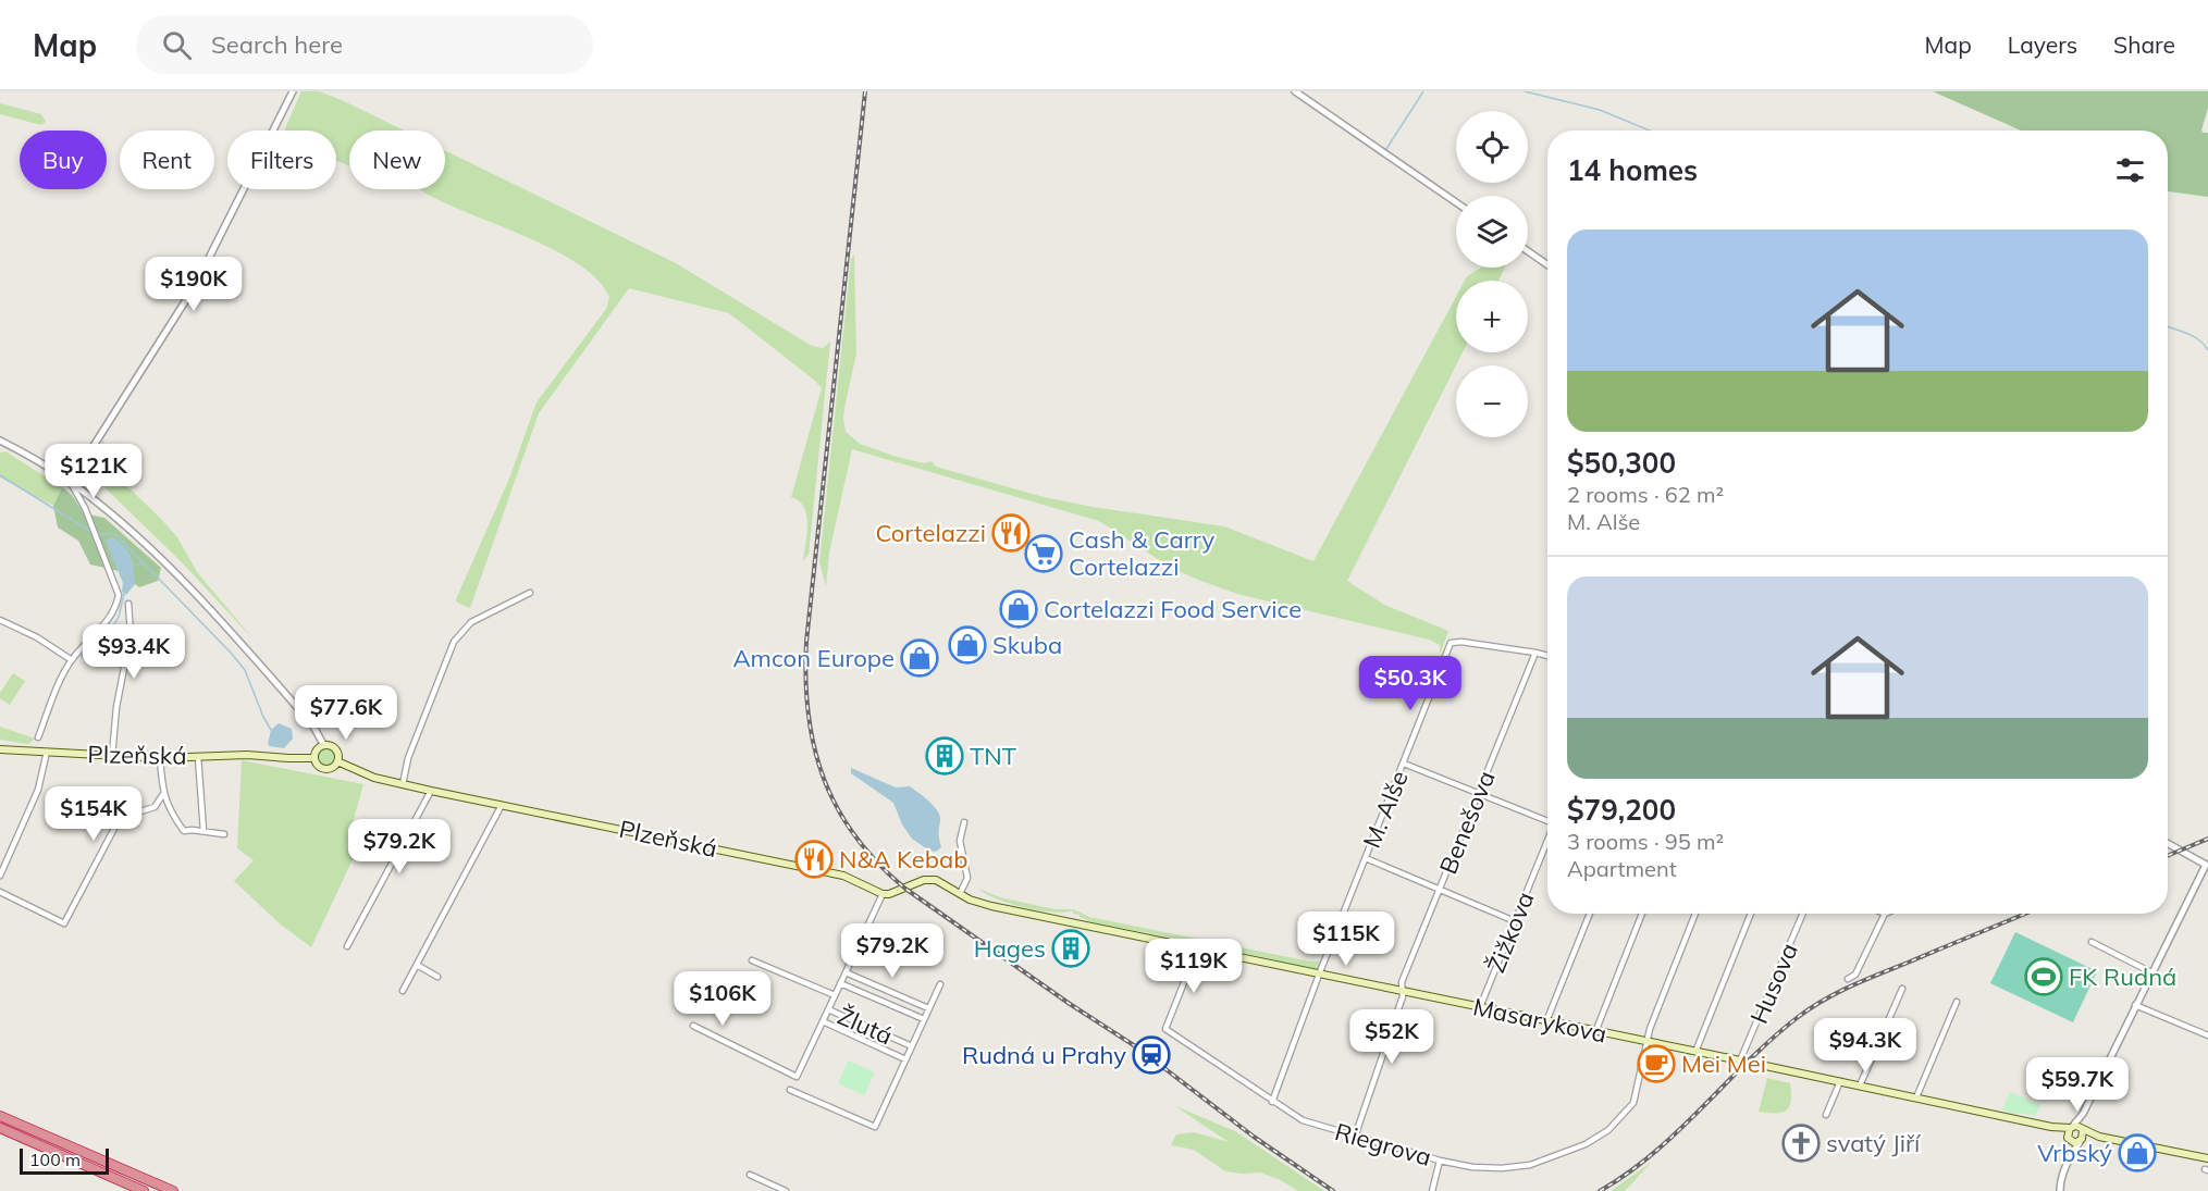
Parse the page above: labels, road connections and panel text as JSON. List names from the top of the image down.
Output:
{
  "streets": {
    "main road": ["Plzeňská", "Masarykova"],
    "street": [
      "M. Alše",
      "Benešova",
      "Žižkova",
      "Husova",
      "Žlutá",
      "Riegrova"
    ]
  },
  "crossings": [
    ["M. Alše", "Benešova"],
    ["M. Alše", "Masarykova"],
    ["M. Alše", "Riegrova"],
    ["Benešova", "Masarykova"],
    ["Benešova", "Riegrova"],
    ["Žižkova", "Masarykova"],
    ["Husova", "Masarykova"],
    ["Masarykova", "Riegrova"]
  ],
  "places": {
    "restaurant": ["Cortelazzi", "N&A Kebab"],
    "supermarket": ["Cash & Carry Cortelazzi"],
    "shop": [
      "Cortelazzi Food Service",
      "Skuba",
      "Amcon Europe",
      "Vrbský"
    ],
    "building": ["TNT", "Hages"],
    "sports": ["FK Rudná"],
    "station": ["Rudná u Prahy"],
    "cafe": ["Mei Mei"],
    "church": ["svatý Jiří"]
  },
  "scale_bar": "100 m",
  "page": {
    "header": "Map",
    "search": "Search here",
    "nav": ["Map", "Layers", "Share"],
    "map_buttons": ["+", "−"],
    "chip": [
      "Buy",
      "Rent",
      "Filters",
      "New"
    ],
    "heading": "14 homes",
    "list": [
      {
        "name": "$50,300",
        "note": "2 rooms · 62 m² · M. Alše"
      },
      {
        "name": "$79,200",
        "note": "3 rooms · 95 m² · Apartment"
      }
    ],
    "price": [
      "$190K",
      "$121K",
      "$93.4K",
      "$50.3K",
      "$77.6K",
      "$154K",
      "$79.2K",
      "$115K",
      "$79.2K",
      "$119K",
      "$106K",
      "$52K",
      "$94.3K",
      "$59.7K"
    ],
    "scale": "100 m"
  }
}
